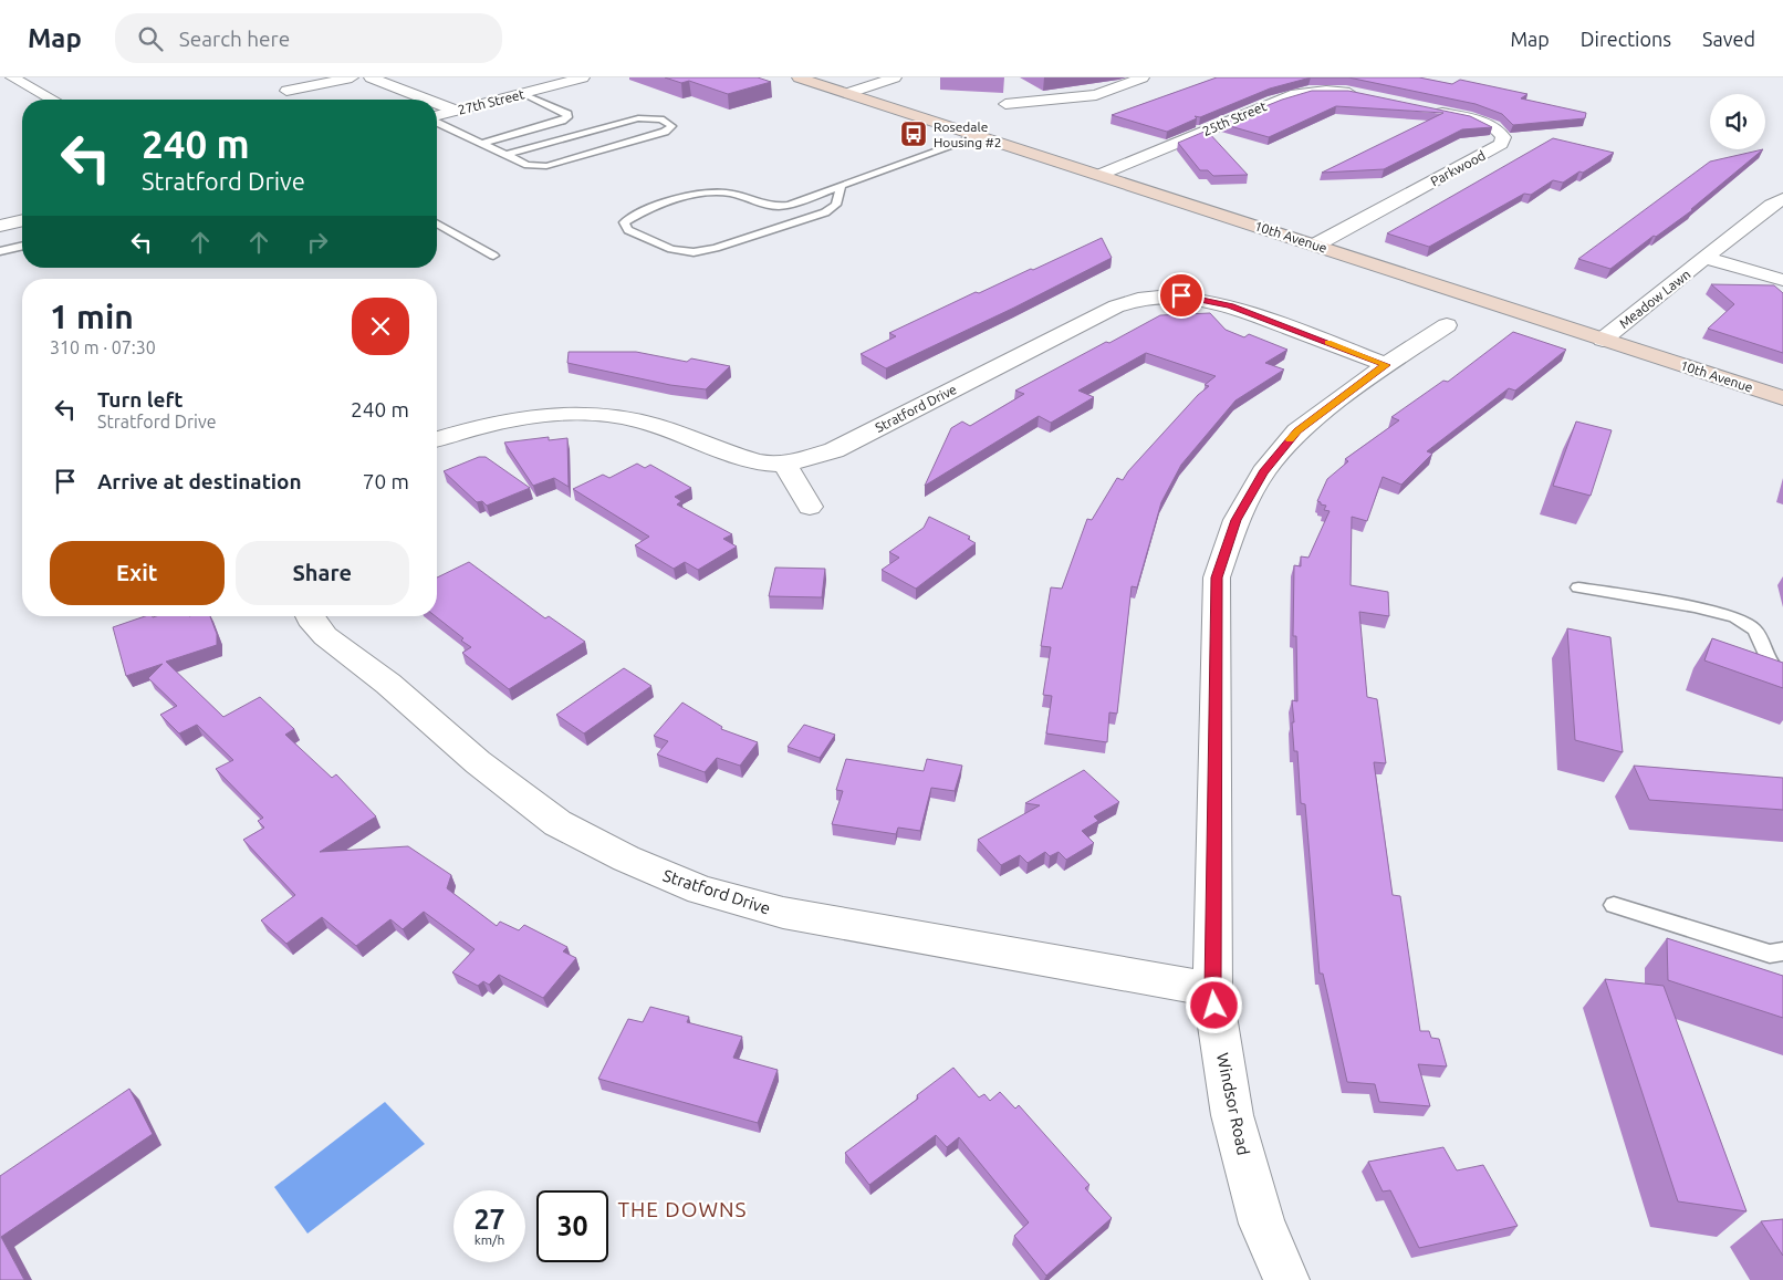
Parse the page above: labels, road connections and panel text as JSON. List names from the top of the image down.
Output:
{
  "streets": {
    "main road": ["10th Avenue"],
    "street": [
      "27th Street",
      "25th Street",
      "Parkwood",
      "Meadow Lawn",
      "Stratford Drive",
      "Windsor Road"
    ]
  },
  "crossings": [
    ["25th Street", "10th Avenue"],
    ["Parkwood", "10th Avenue"],
    ["10th Avenue", "Meadow Lawn"],
    ["Stratford Drive", "Windsor Road"]
  ],
  "districts": ["THE DOWNS"],
  "places": {
    "bus stop": ["Rosedale Housing #2"]
  },
  "page": {
    "header": "Map",
    "search": "Search here",
    "nav": ["Map", "Directions", "Saved"],
    "turn": ["240 m", "Stratford Drive"],
    "heading": ["1 min", "310 m · 07:30"],
    "list": [
      {
        "name": "Turn left",
        "note": "Stratford Drive",
        "value": "240 m"
      },
      {
        "name": "Arrive at destination",
        "value": "70 m"
      }
    ],
    "buttons": ["Exit", "Share"],
    "speed": "27 km/h",
    "limit": "30"
  }
}
